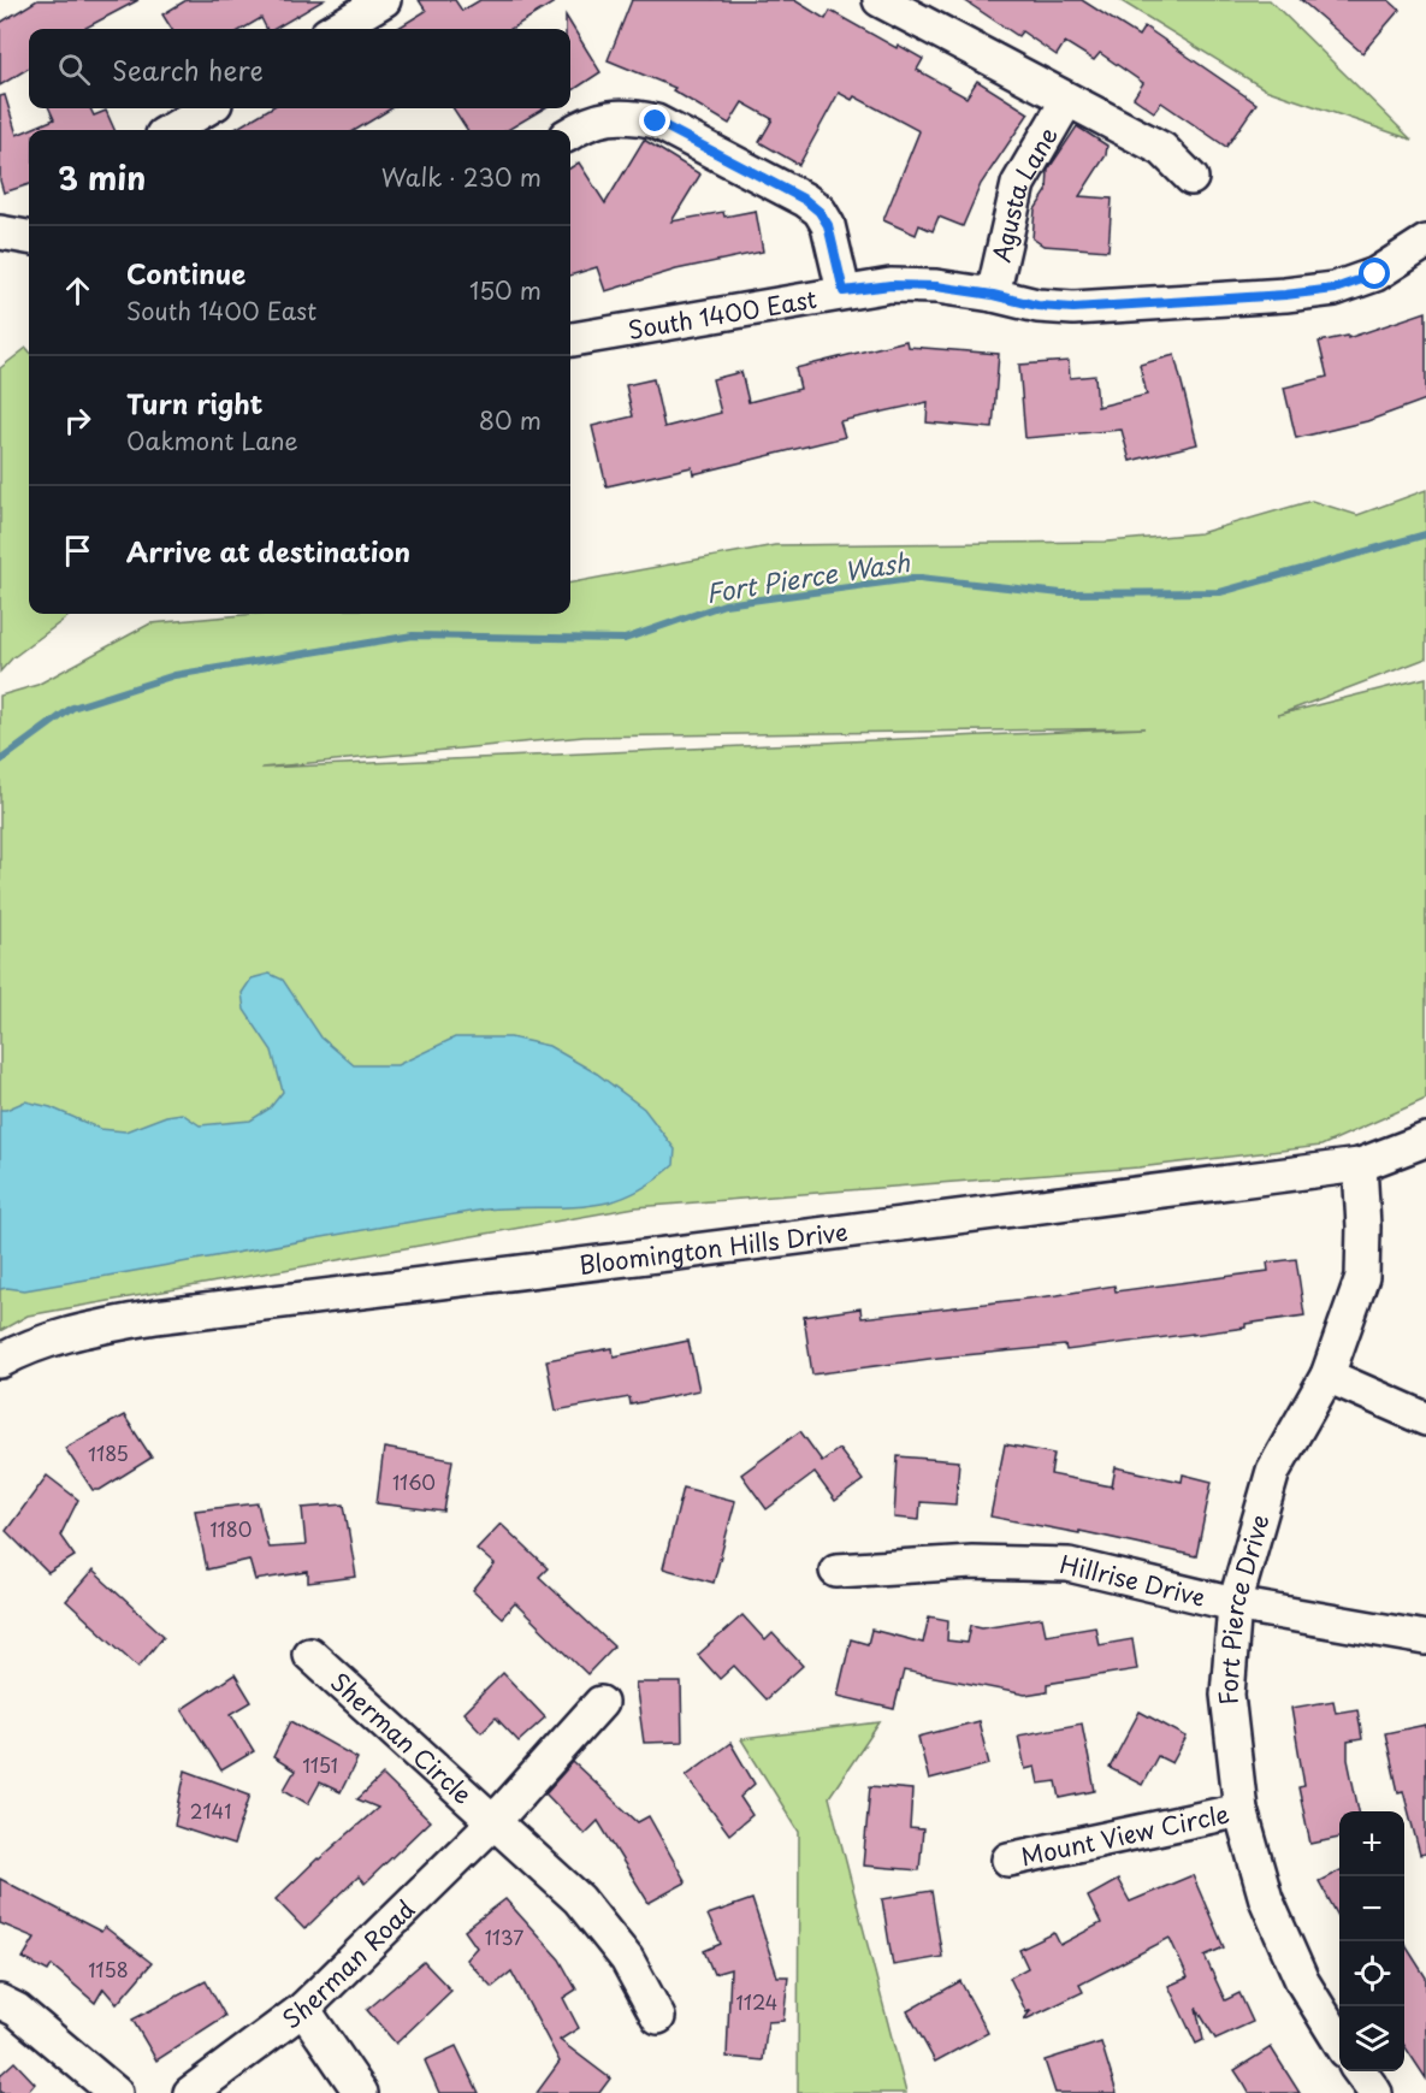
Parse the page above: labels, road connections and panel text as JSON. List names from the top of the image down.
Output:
{
  "streets": {
    "street": [
      "Agusta Lane",
      "South 1400 East",
      "Bloomington Hills Drive",
      "Hillrise Drive",
      "Fort Pierce Drive",
      "Sherman Circle",
      "Mount View Circle",
      "Sherman Road"
    ]
  },
  "crossings": [
    ["Agusta Lane", "South 1400 East"],
    ["Bloomington Hills Drive", "Fort Pierce Drive"],
    ["Hillrise Drive", "Fort Pierce Drive"],
    ["Fort Pierce Drive", "Mount View Circle"],
    ["Sherman Circle", "Sherman Road"]
  ],
  "water": ["Fort Pierce Wash"],
  "house_numbers": [
    "1185",
    "1160",
    "1180",
    "1151",
    "2141",
    "1137",
    "1158",
    "1124"
  ],
  "page": {
    "search": "Search here",
    "heading": ["3 min", "Walk · 230 m"],
    "list": [
      ["Continue", "South 1400 East", "150 m"],
      ["Turn right", "Oakmont Lane", "80 m"],
      "Arrive at destination"
    ],
    "map_buttons": ["+", "−"]
  }
}
